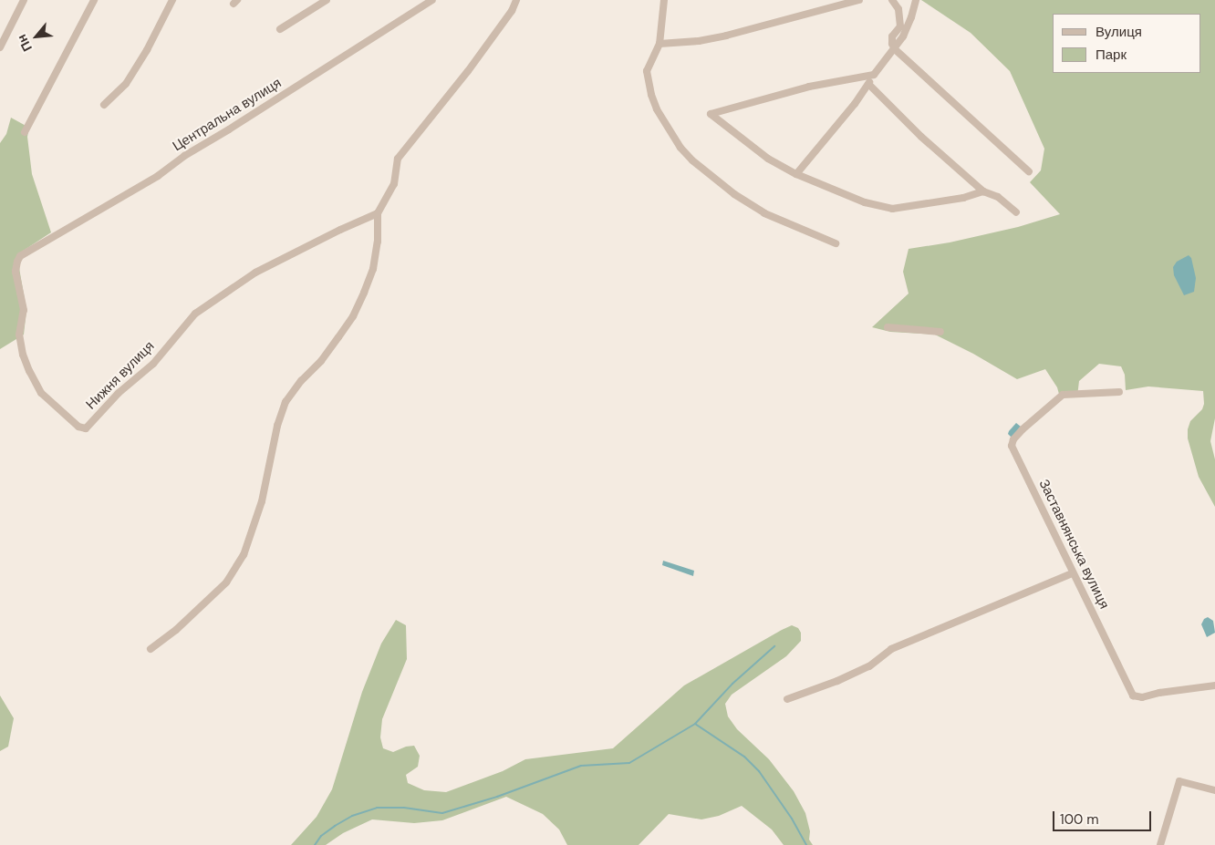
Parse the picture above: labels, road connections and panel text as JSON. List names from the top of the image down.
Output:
{
  "streets": {
    "street": ["Центральна вулиця", "Нижня вулиця", "Заставнянська вулиця"]
  },
  "crossings": [
    ["Центральна вулиця", "Нижня вулиця"]
  ],
  "legend": ["Вулиця", "Парк"],
  "scale_bar": "100 m",
  "north": "bottom left"
}
